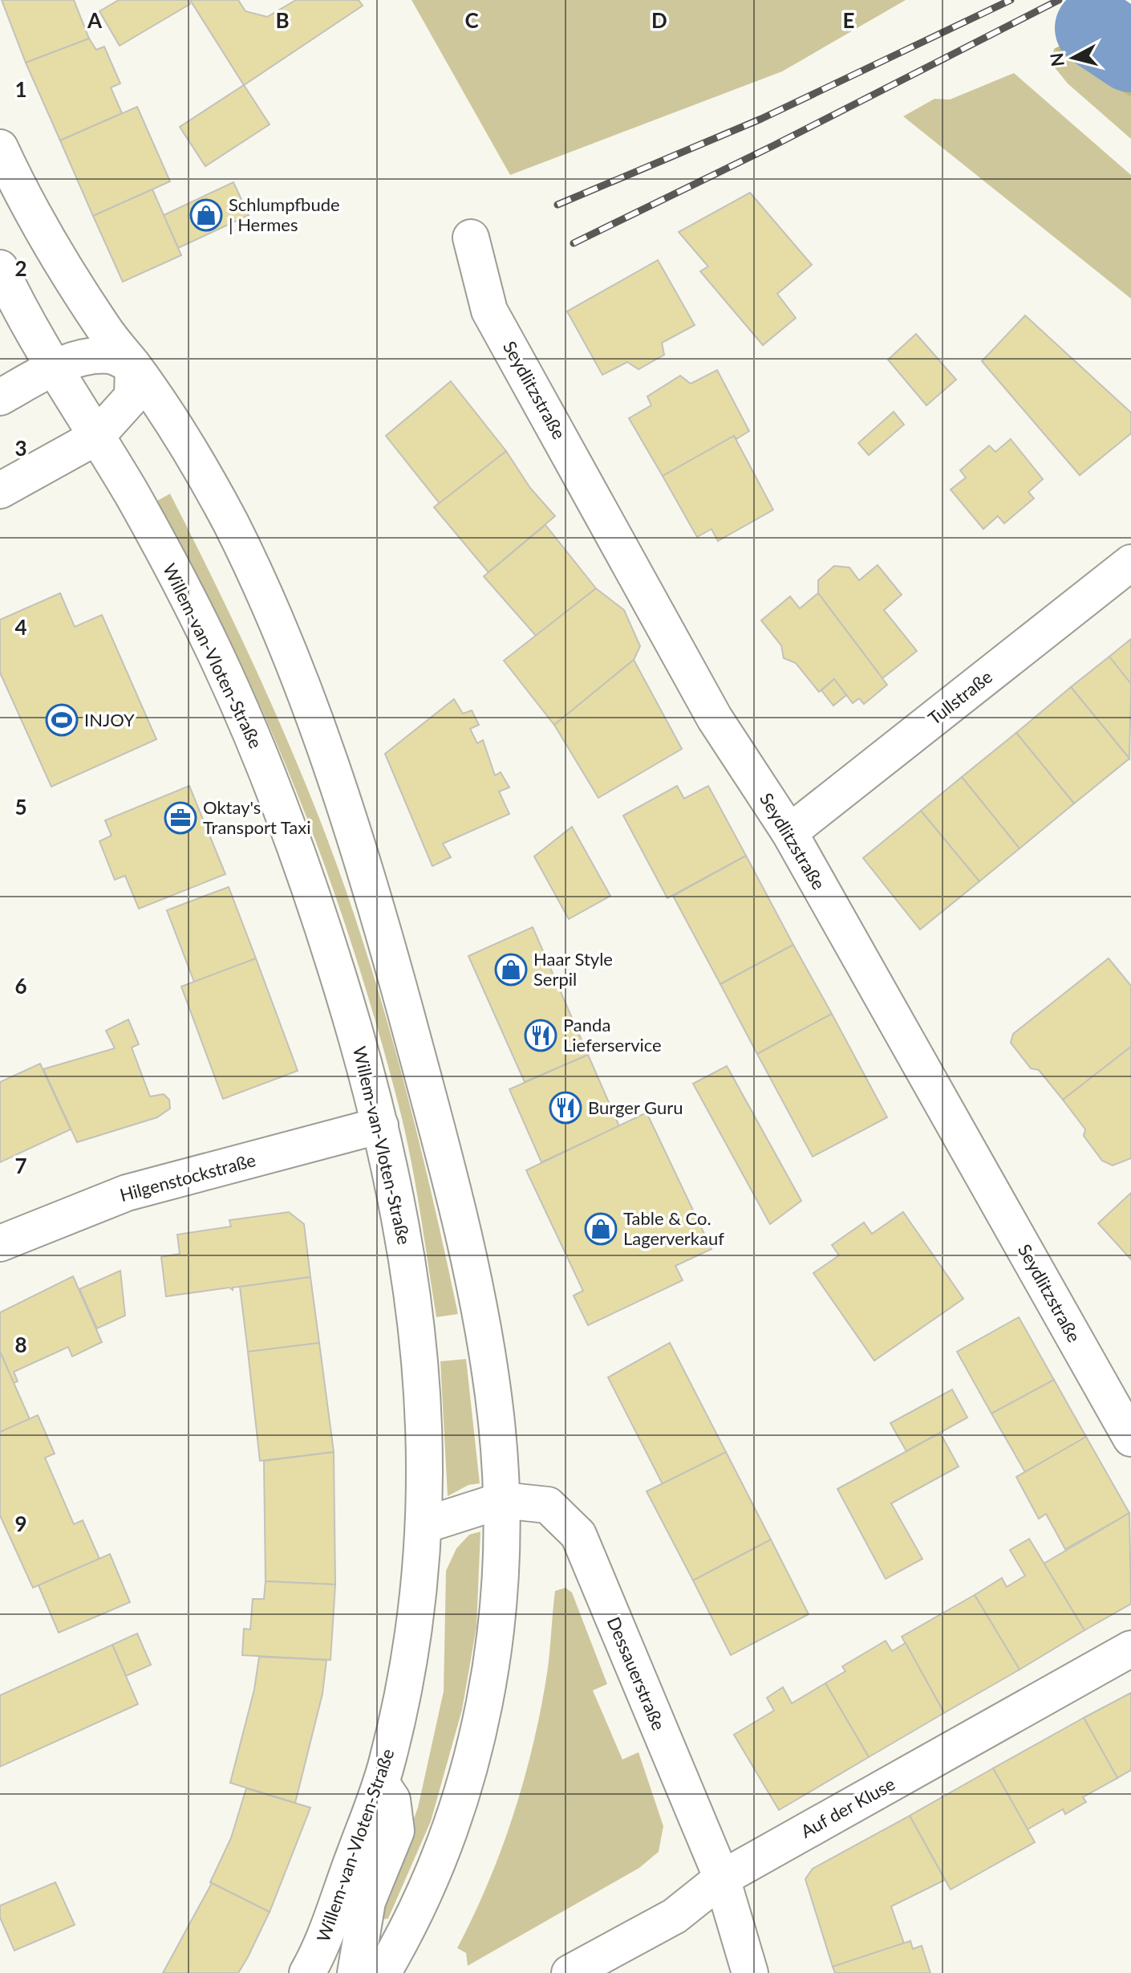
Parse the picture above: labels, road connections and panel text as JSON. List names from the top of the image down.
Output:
{
  "streets": {
    "main road": [
      "Seydlitzstraße",
      "Willem-van-Vloten-Straße",
      "Tullstraße",
      "Hilgenstockstraße",
      "Dessauerstraße",
      "Auf der Kluse"
    ]
  },
  "crossings": [
    ["Seydlitzstraße", "Tullstraße"],
    ["Willem-van-Vloten-Straße", "Hilgenstockstraße"],
    ["Willem-van-Vloten-Straße", "Dessauerstraße"],
    ["Dessauerstraße", "Auf der Kluse"]
  ],
  "places": {
    "shop": ["Schlumpfbude | Hermes", "Haar Style Serpil", "Table & Co. Lagerverkauf"],
    "sports": ["INJOY"],
    "office": ["Oktay's Transport Taxi"],
    "restaurant": ["Panda Lieferservice", "Burger Guru"]
  },
  "north": "left",
  "grid": {
    "columns": [
      "A",
      "B",
      "C",
      "D",
      "E"
    ],
    "rows": [
      "1",
      "2",
      "3",
      "4",
      "5",
      "6",
      "7",
      "8",
      "9"
    ]
  }
}
